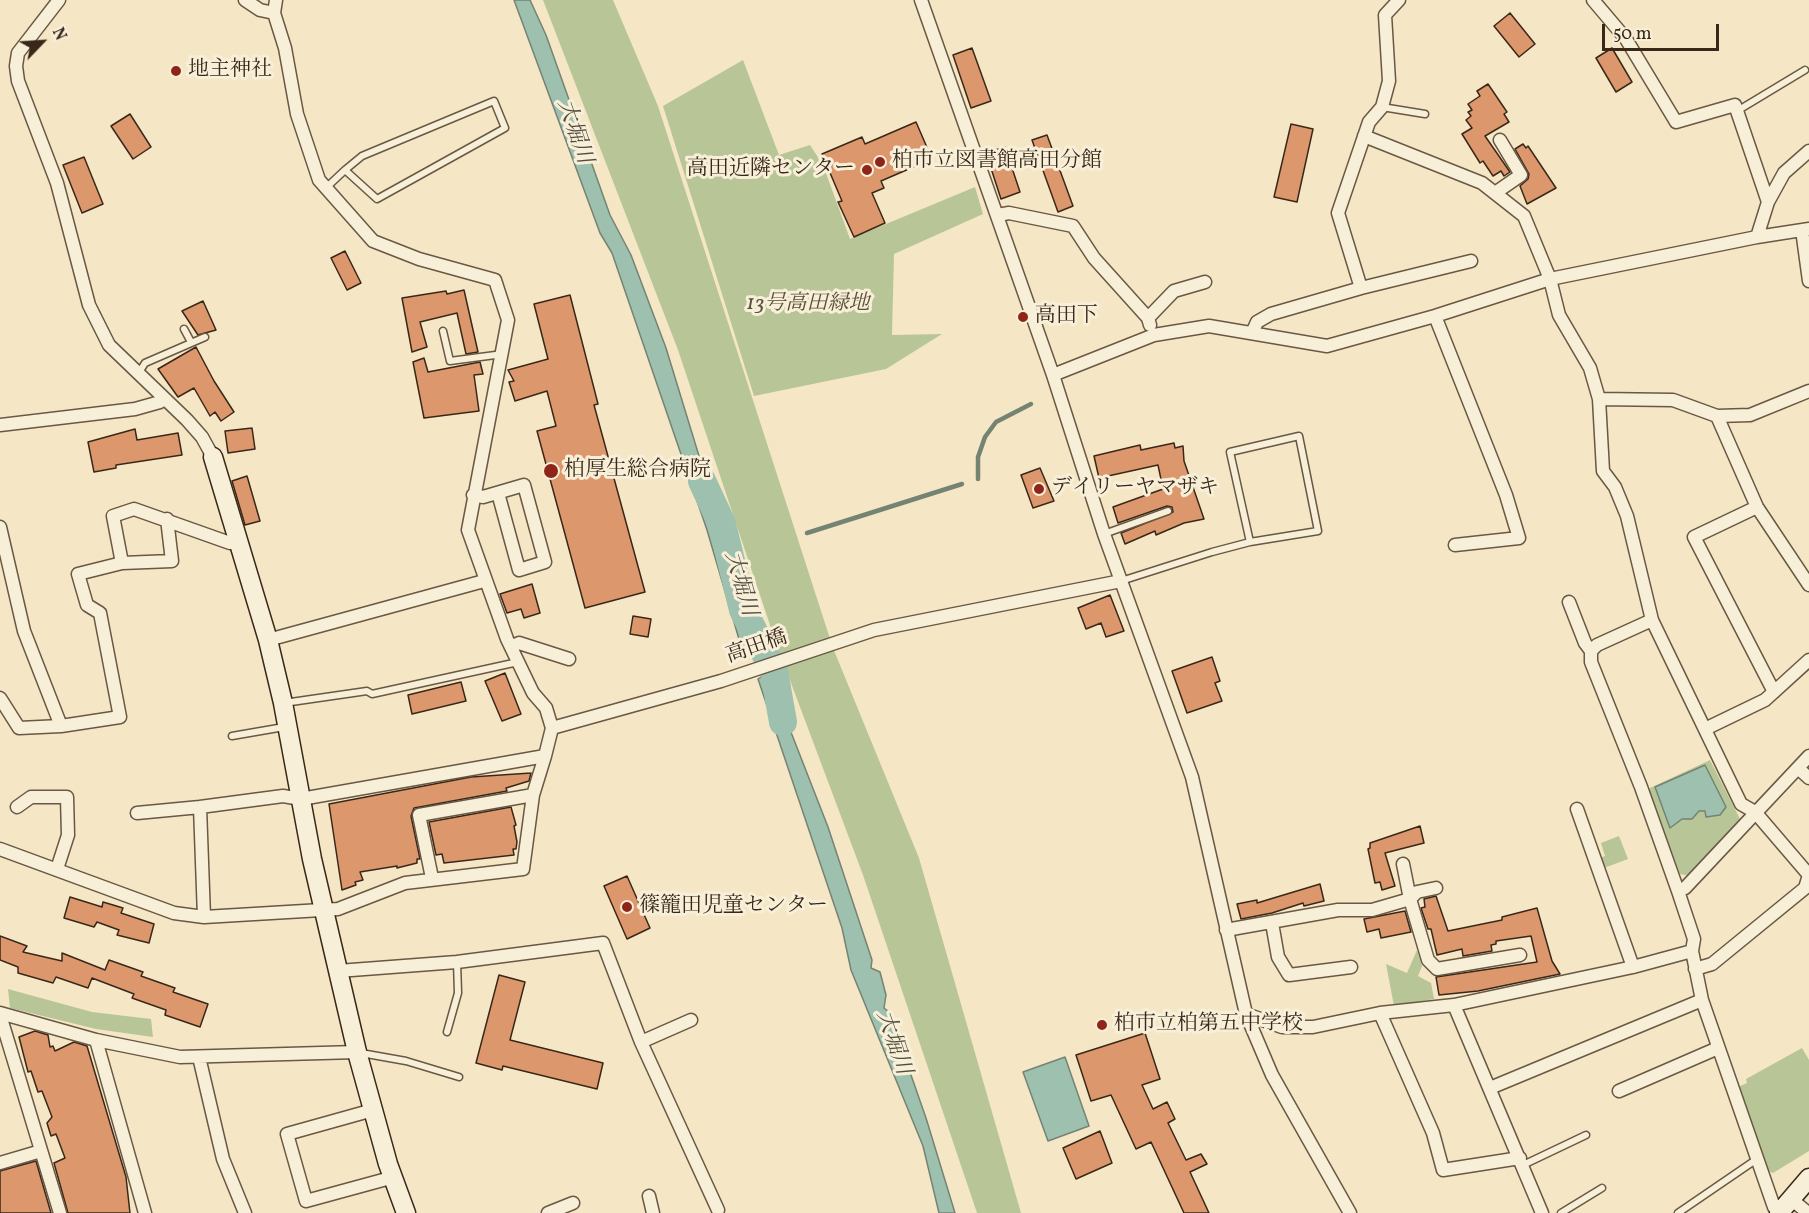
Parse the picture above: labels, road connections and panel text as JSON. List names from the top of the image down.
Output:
{
  "streets": {
    "street": ["高田橋"]
  },
  "water": ["大堀川"],
  "parks": ["13号高田緑地"],
  "places": [
    "地主神社",
    "柏市立図書館高田分館",
    "高田近隣センター",
    "高田下",
    "柏厚生総合病院",
    "デイリーヤマザキ",
    "篠籠田児童センター",
    "柏市立柏第五中学校"
  ],
  "scale_bar": "50 m",
  "north": "top right"
}
